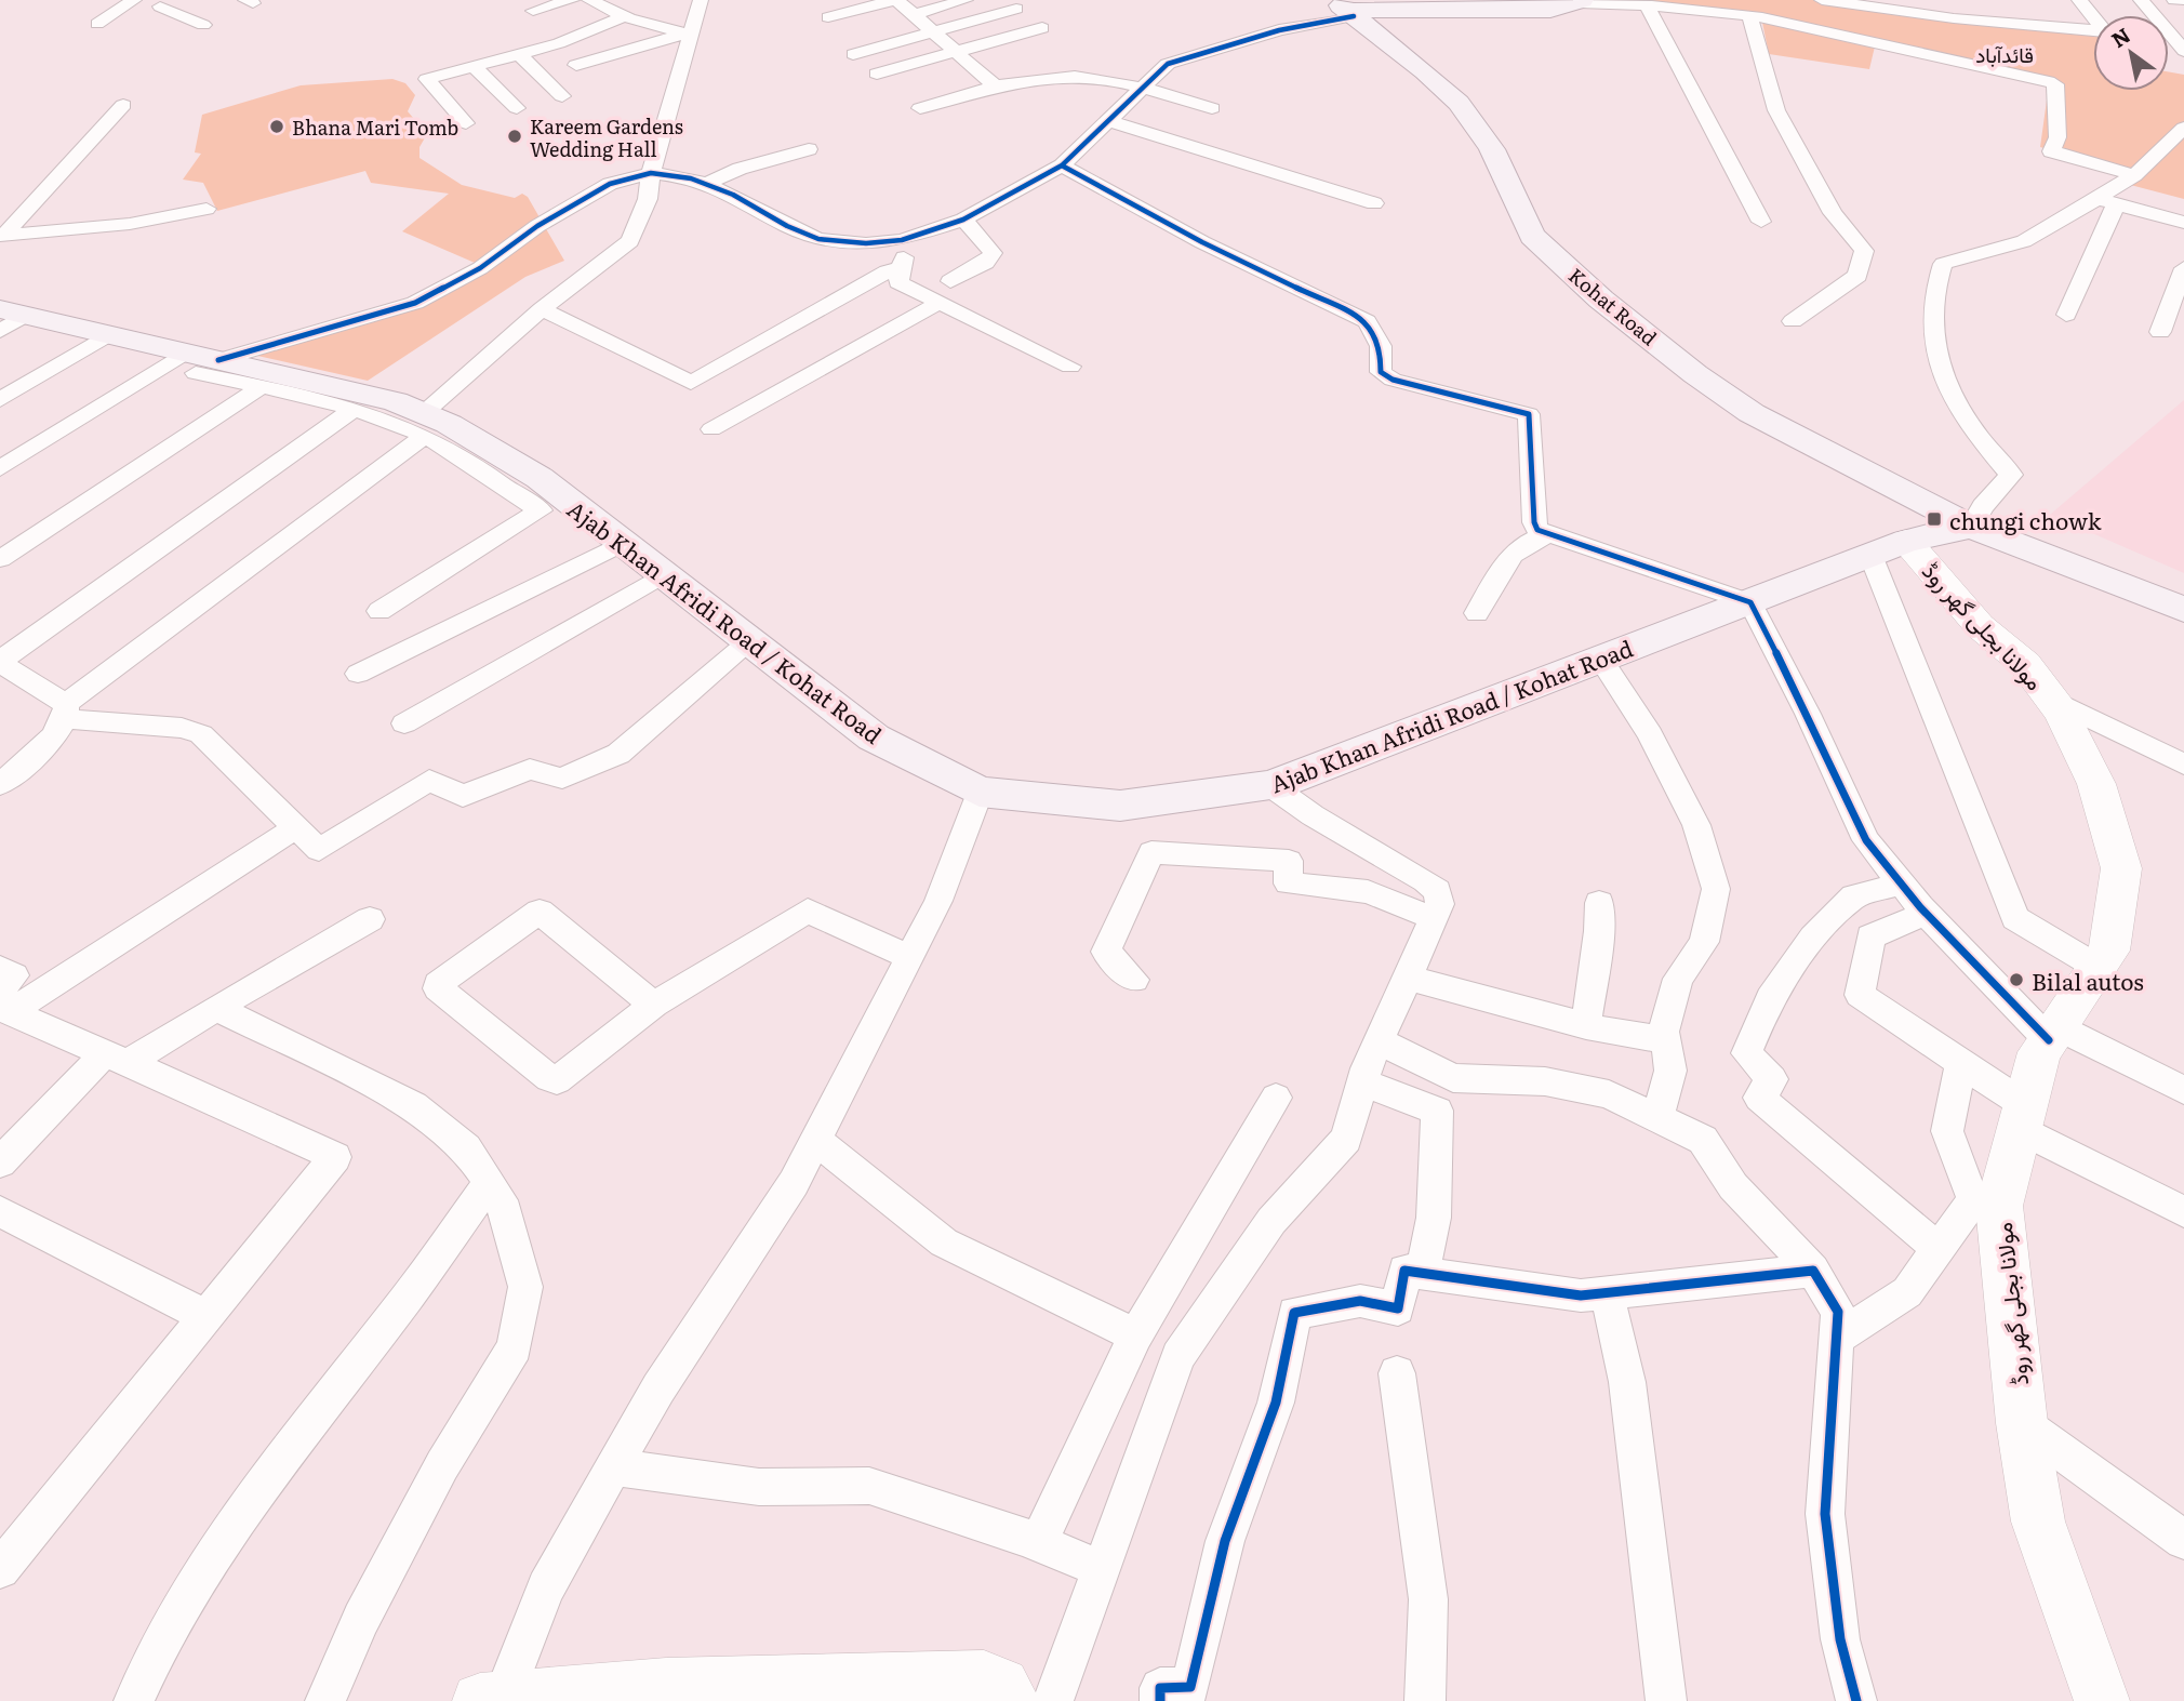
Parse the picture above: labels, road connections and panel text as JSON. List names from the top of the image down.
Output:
{
  "streets": {
    "main road": ["Kohat Road", "Ajab Khan Afridi Road / Kohat Road"],
    "street": ["مولانا بجلی گھر روڈ"]
  },
  "crossings": [
    ["Kohat Road", "Ajab Khan Afridi Road / Kohat Road"],
    ["Ajab Khan Afridi Road / Kohat Road", "مولانا بجلی گھر روڈ"]
  ],
  "districts": ["قائدآباد"],
  "places": {
    "other": ["Bhana Mari Tomb", "Kareem Gardens Wedding Hall", "Bilal autos"],
    "transit": ["chungi chowk"]
  },
  "north": "top left"
}
